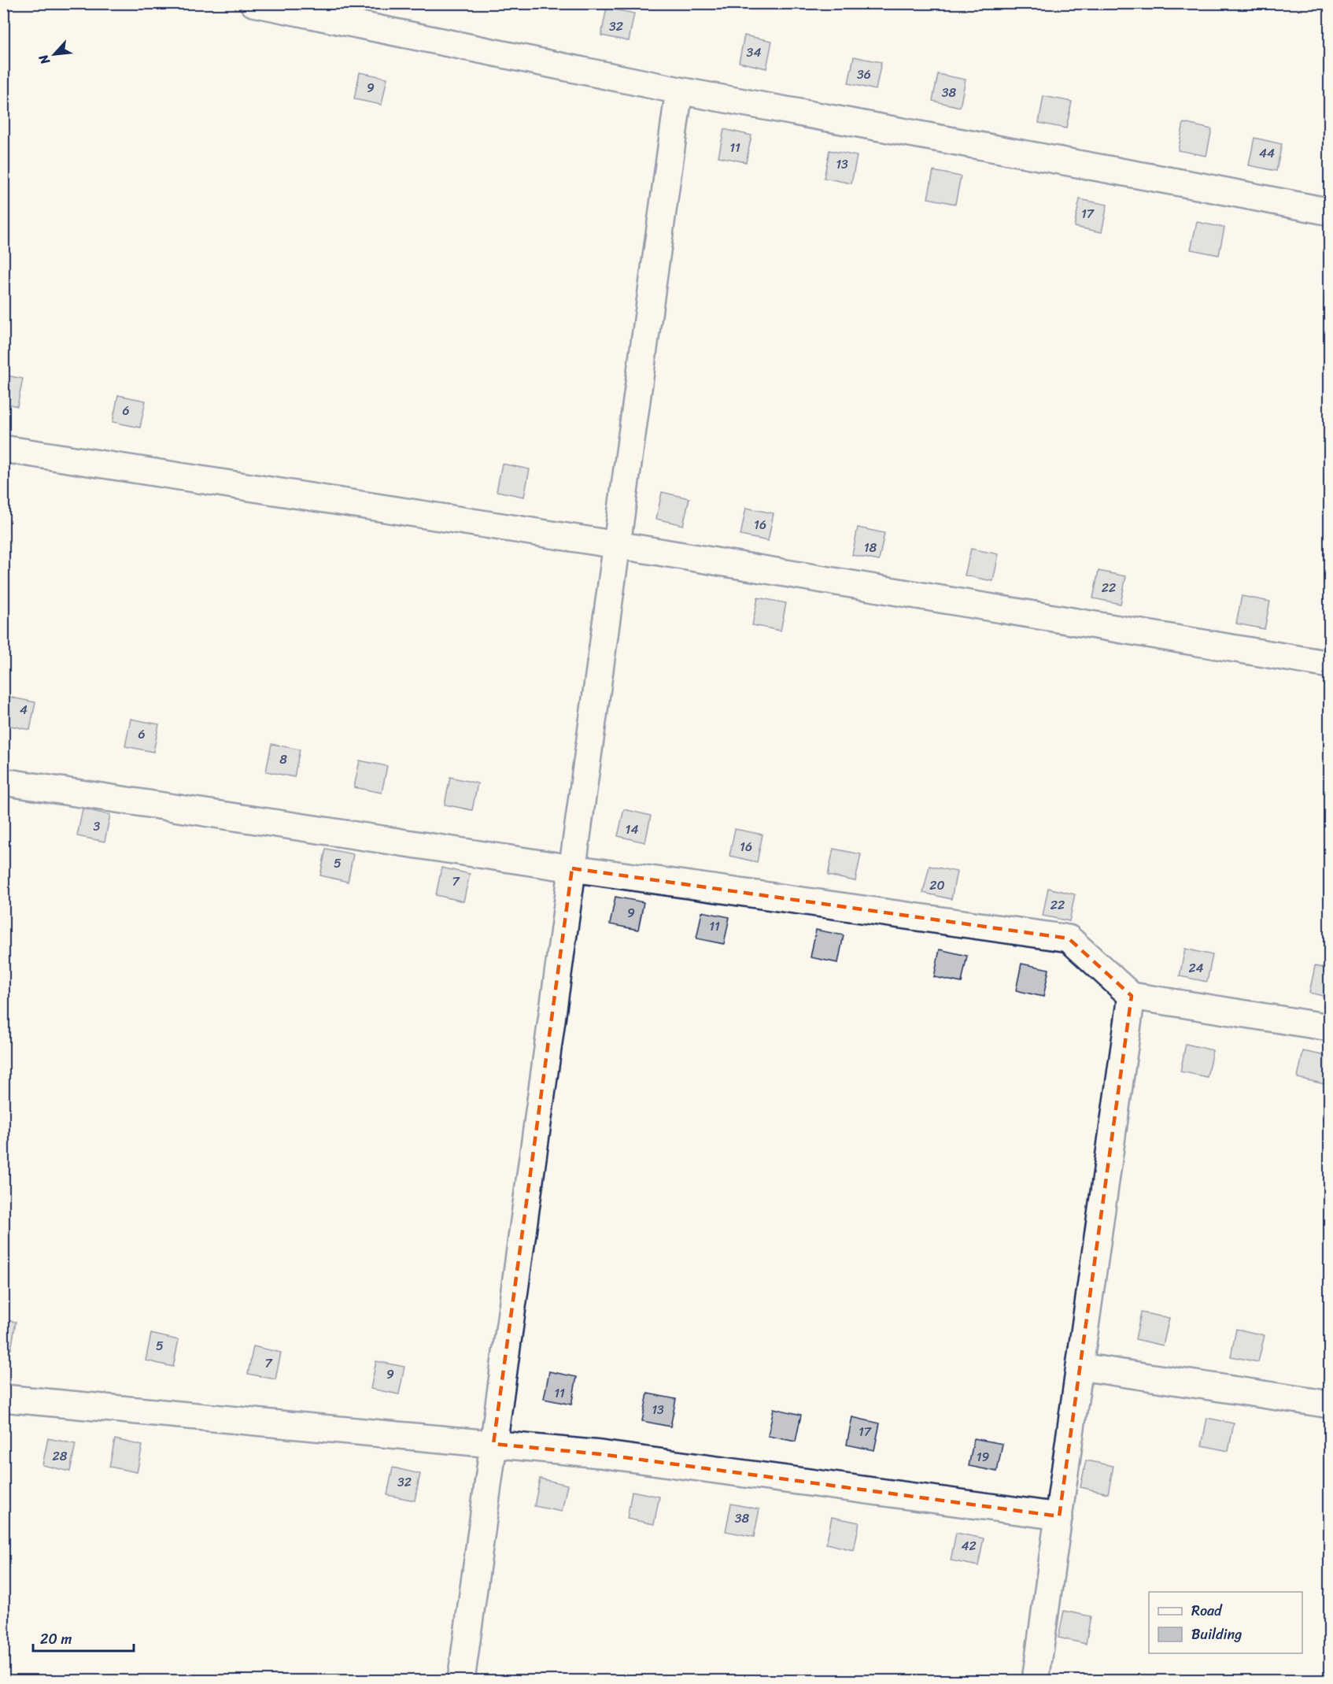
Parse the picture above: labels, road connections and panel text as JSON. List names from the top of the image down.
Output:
{
  "house_numbers": [
    "32",
    "34",
    "36",
    "9",
    "38",
    "11",
    "44",
    "13",
    "17",
    "6",
    "16",
    "18",
    "22",
    "4",
    "6",
    "8",
    "3",
    "14",
    "16",
    "5",
    "7",
    "20",
    "22",
    "9",
    "11",
    "24",
    "5",
    "7",
    "9",
    "11",
    "13",
    "17",
    "28",
    "19",
    "32",
    "38",
    "42"
  ],
  "legend": ["Road", "Building"],
  "scale_bar": "20 m",
  "north": "bottom left"
}
